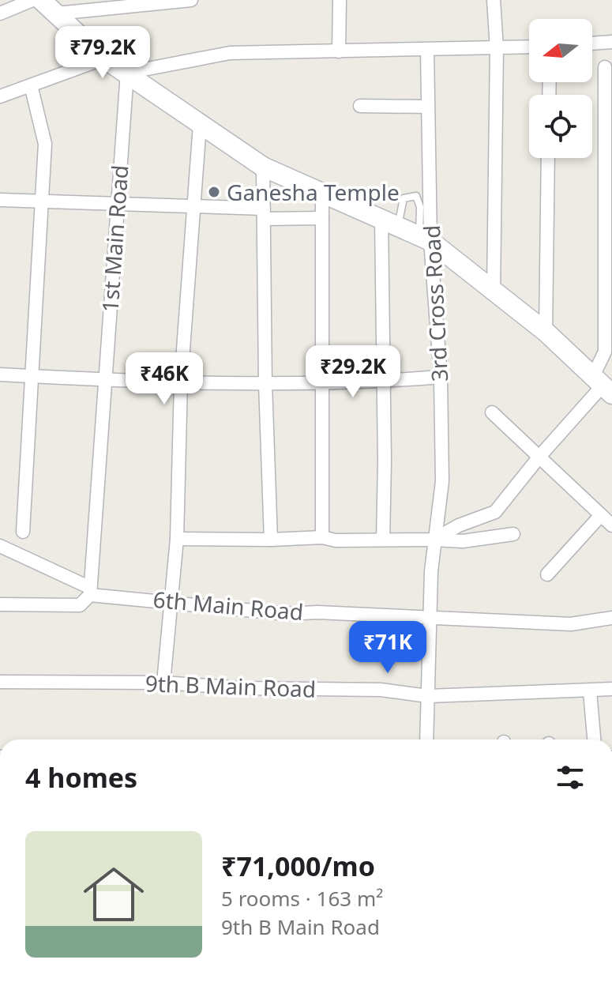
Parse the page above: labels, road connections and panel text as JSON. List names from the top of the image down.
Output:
{
  "streets": {
    "street": [
      "1st Main Road",
      "3rd Cross Road",
      "6th Main Road",
      "9th B Main Road"
    ]
  },
  "crossings": [
    ["1st Main Road", "6th Main Road"],
    ["3rd Cross Road", "6th Main Road"],
    ["3rd Cross Road", "9th B Main Road"]
  ],
  "places": ["Ganesha Temple"],
  "north": "left",
  "page": {
    "price": [
      "₹79.2K",
      "₹29.2K",
      "₹46K",
      "₹71K"
    ],
    "heading": "4 homes",
    "list": [
      {
        "name": "₹71,000/mo",
        "note": "5 rooms · 163 m² · 9th B Main Road"
      }
    ]
  }
}
